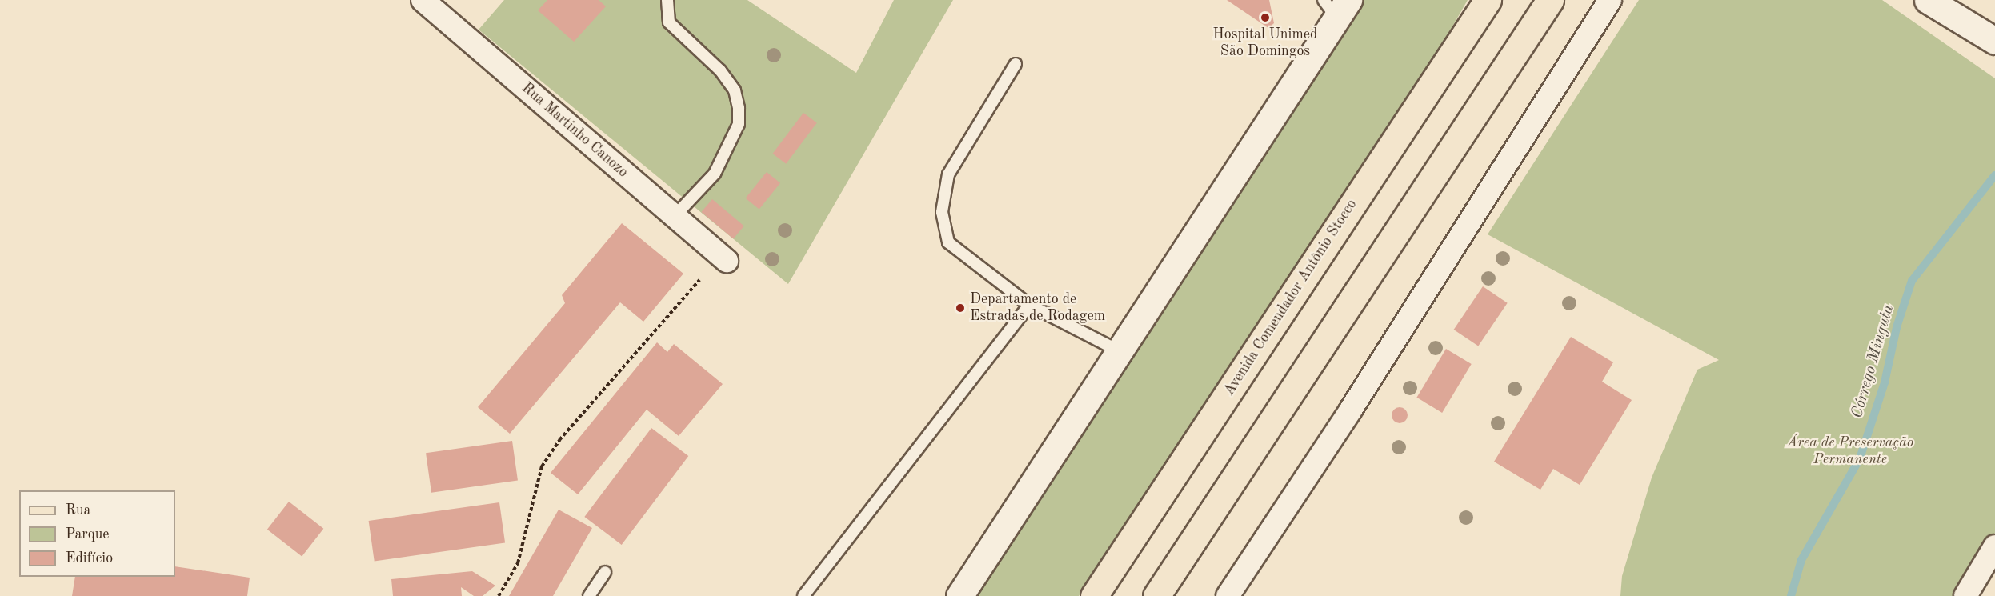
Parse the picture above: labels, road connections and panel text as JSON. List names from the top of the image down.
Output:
{
  "streets": {
    "main road": ["Avenida Comendador Antônio Stocco"],
    "street": ["Rua Martinho Canozo"]
  },
  "water": ["Córrego Minguta"],
  "parks": ["Área de Preservação Permanente"],
  "places": ["Hospital Unimed São Domingos", "Departamento de Estradas de Rodagem"],
  "legend": ["Rua", "Parque", "Edifício"]
}
